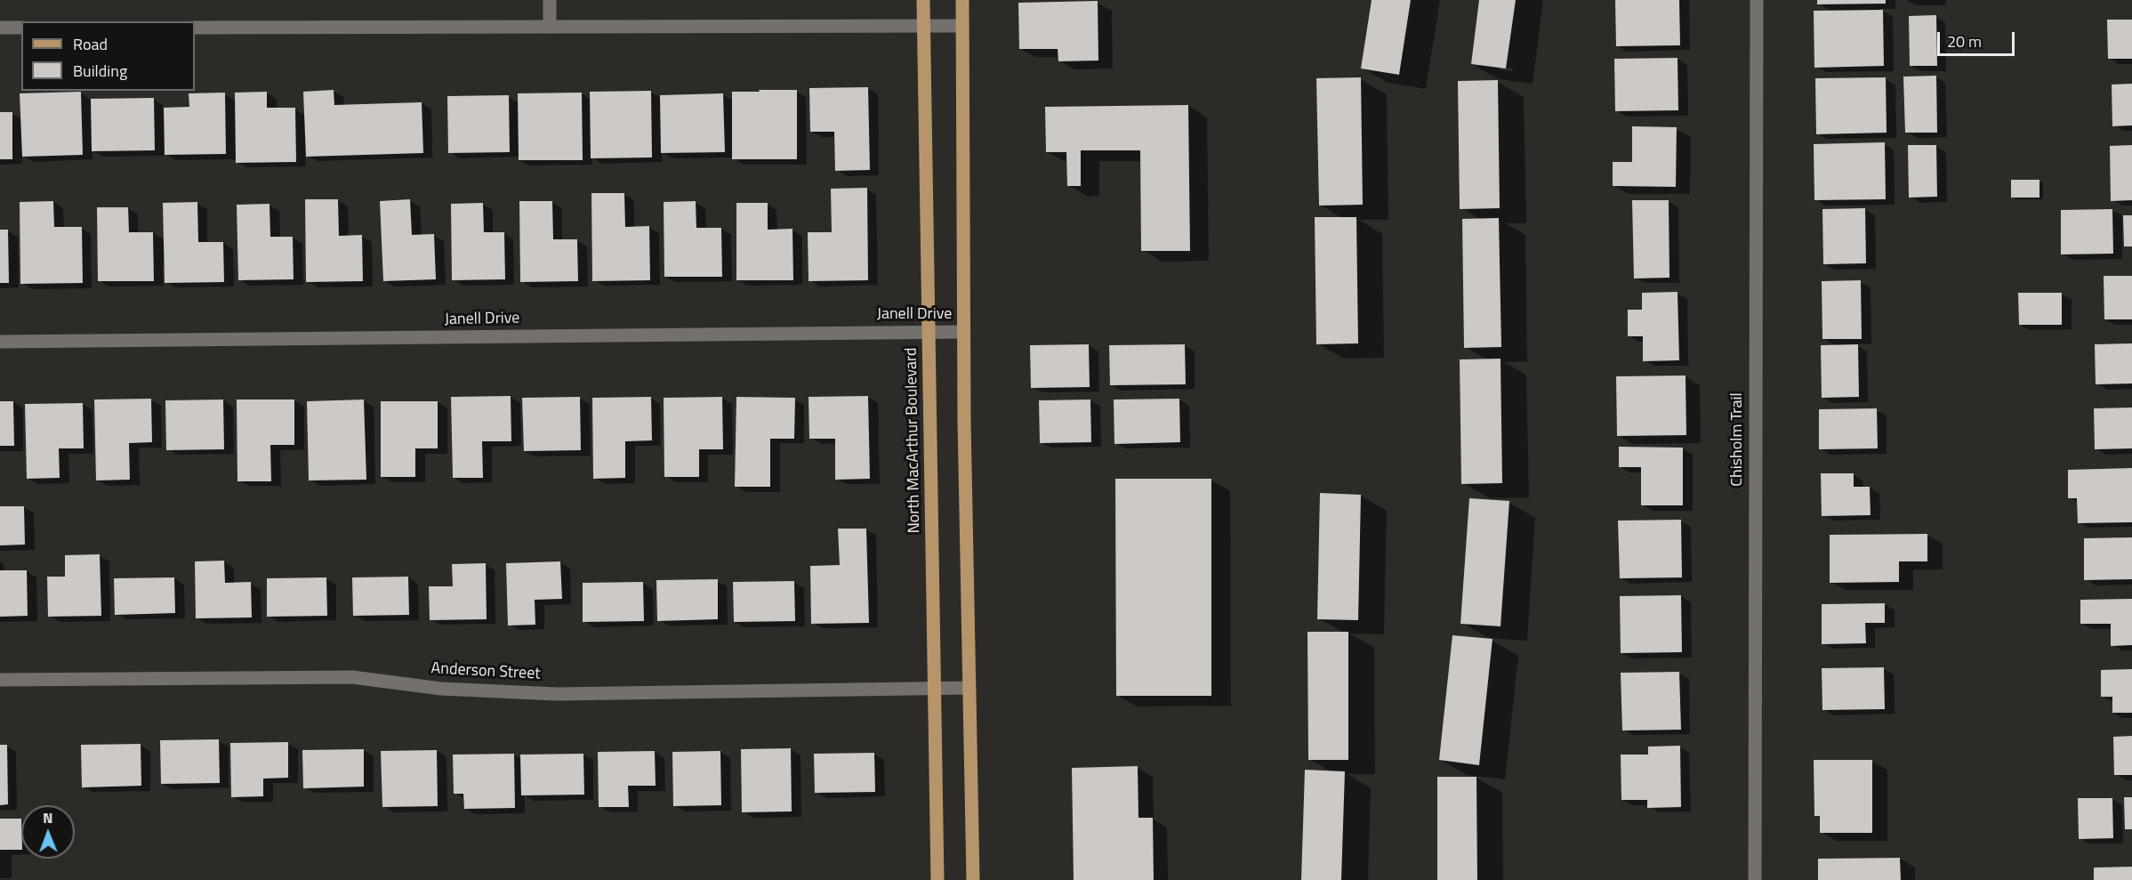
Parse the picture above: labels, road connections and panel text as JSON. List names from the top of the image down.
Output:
{
  "streets": {
    "main road": ["North MacArthur Boulevard"],
    "street": ["Janell Drive", "Chisholm Trail", "Anderson Street"]
  },
  "crossings": [
    ["Janell Drive", "North MacArthur Boulevard"],
    ["North MacArthur Boulevard", "Anderson Street"]
  ],
  "legend": ["Road", "Building"],
  "scale_bar": "20 m",
  "north": "top"
}
